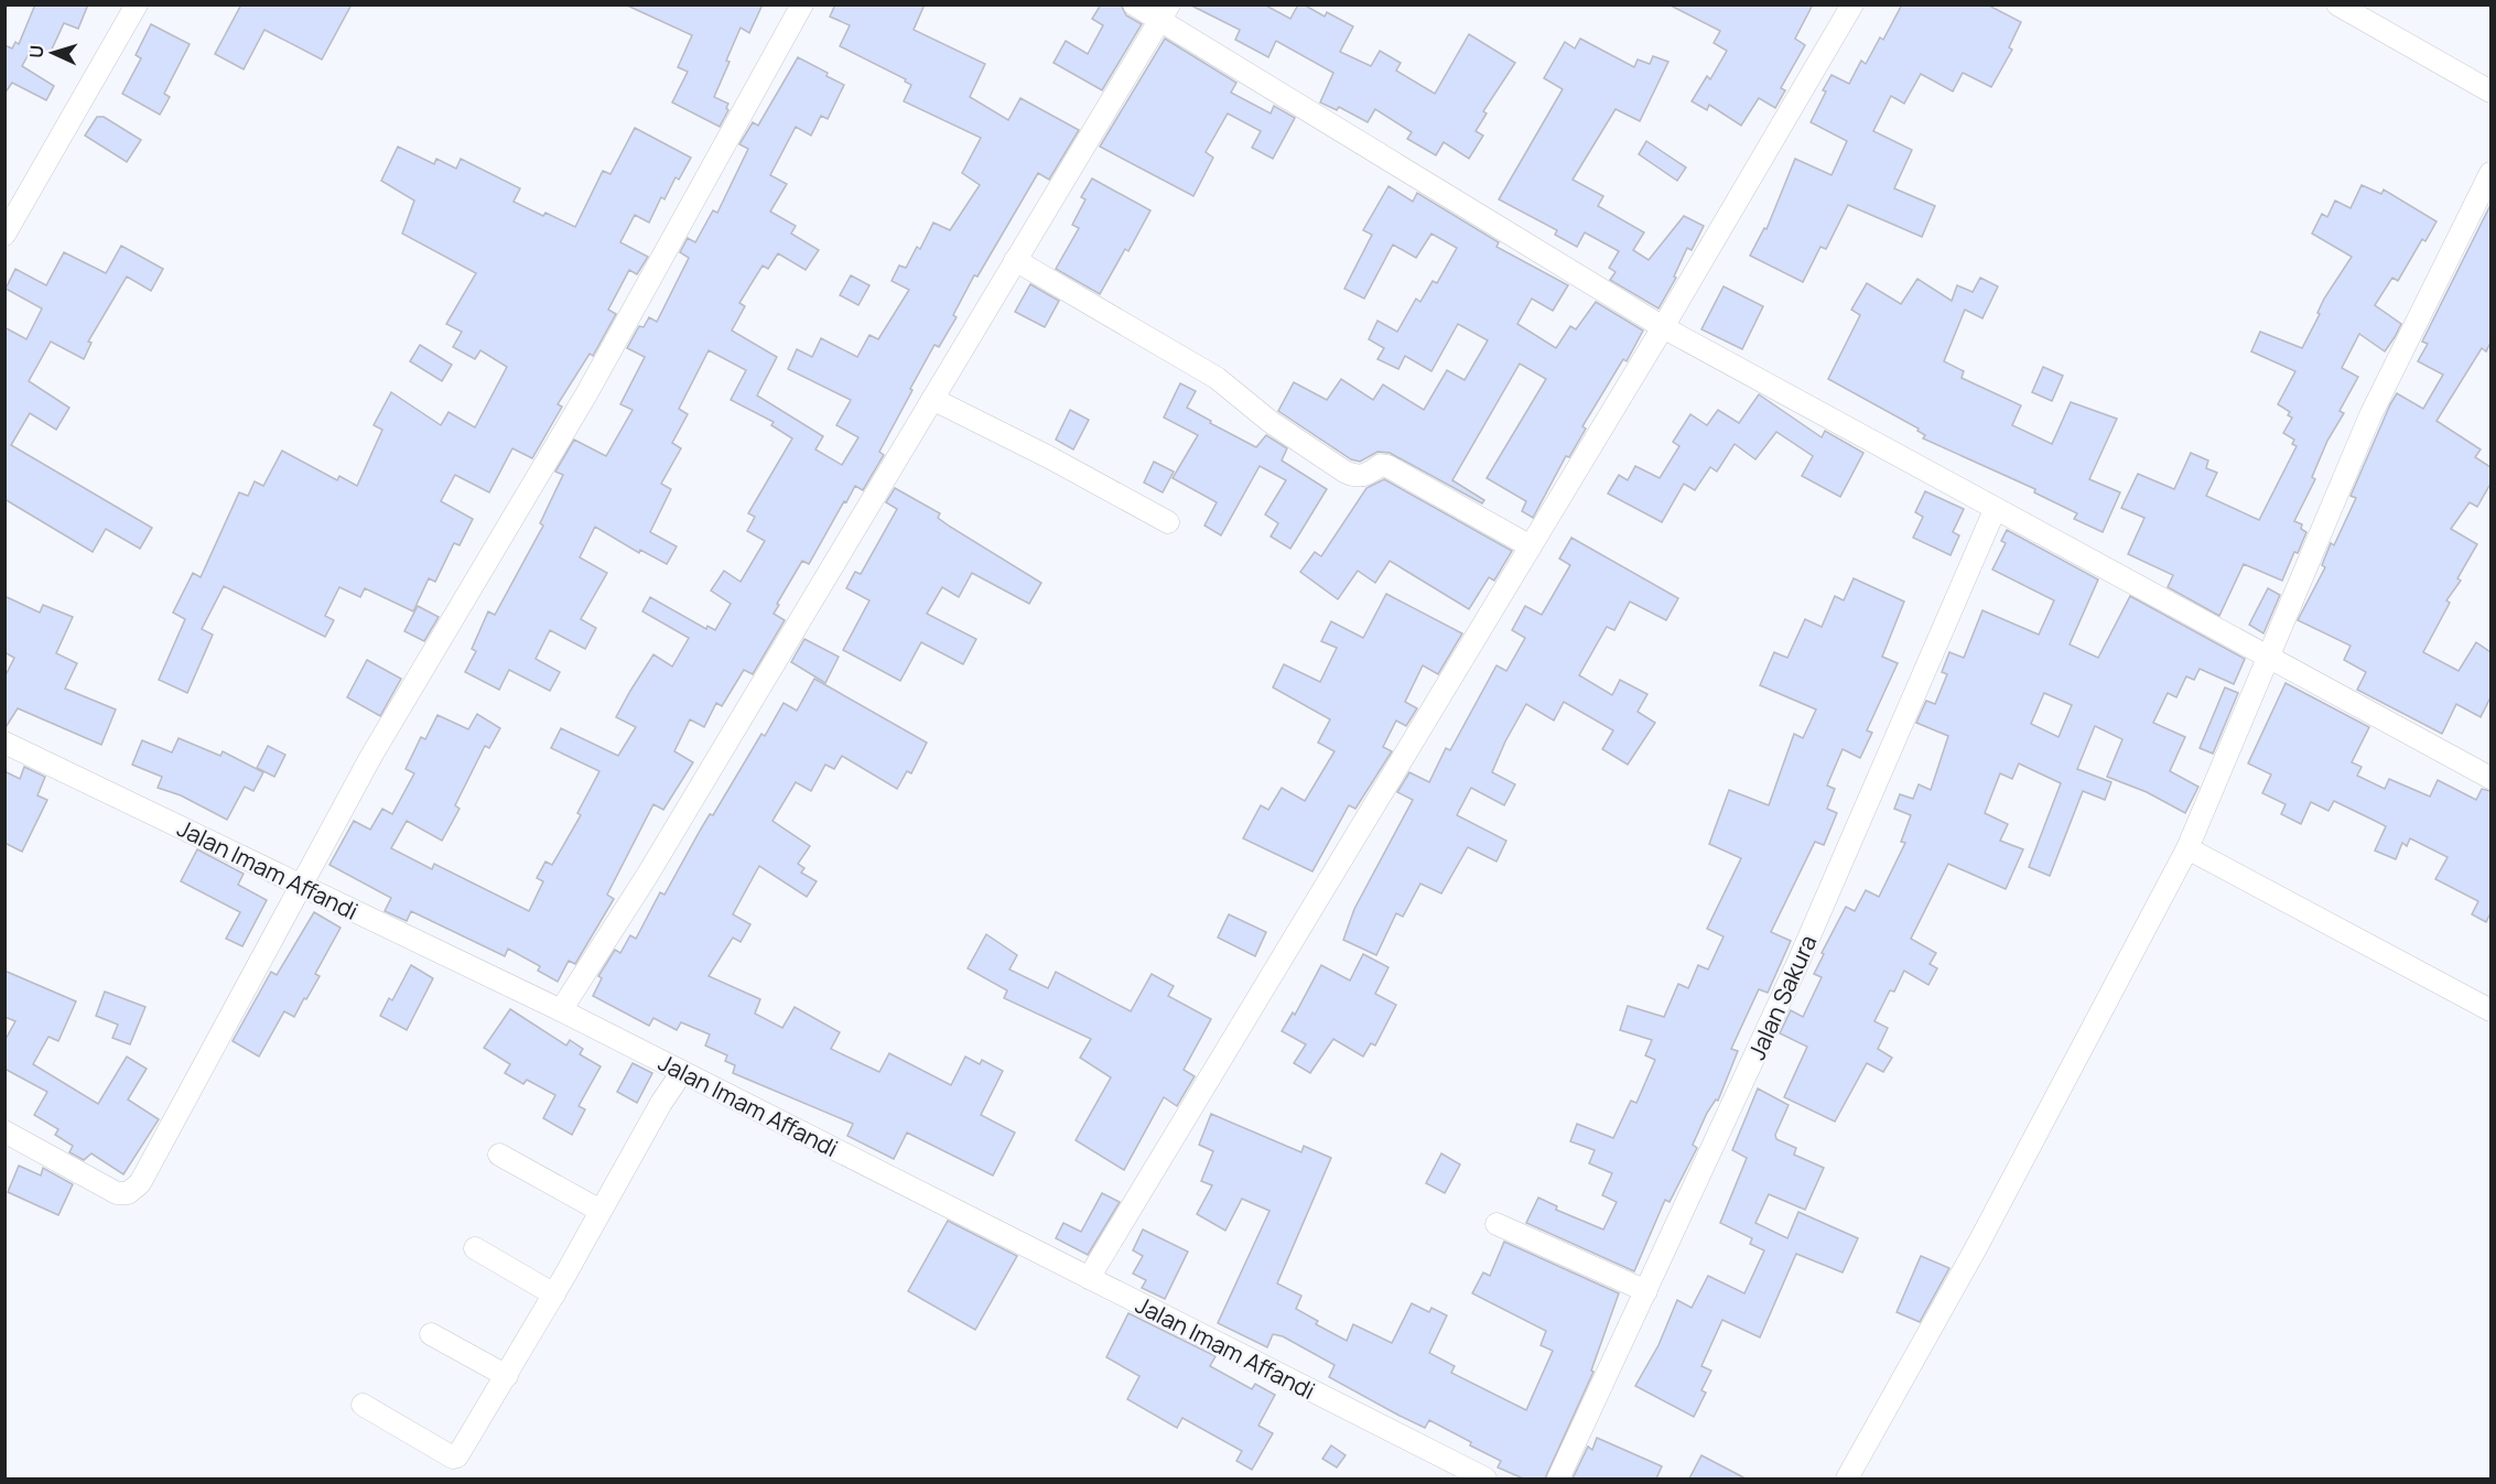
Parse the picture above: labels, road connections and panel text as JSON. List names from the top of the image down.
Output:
{
  "streets": {
    "street": ["Jalan Imam Affandi", "Jalan Sakura"]
  },
  "north": "left"
}
